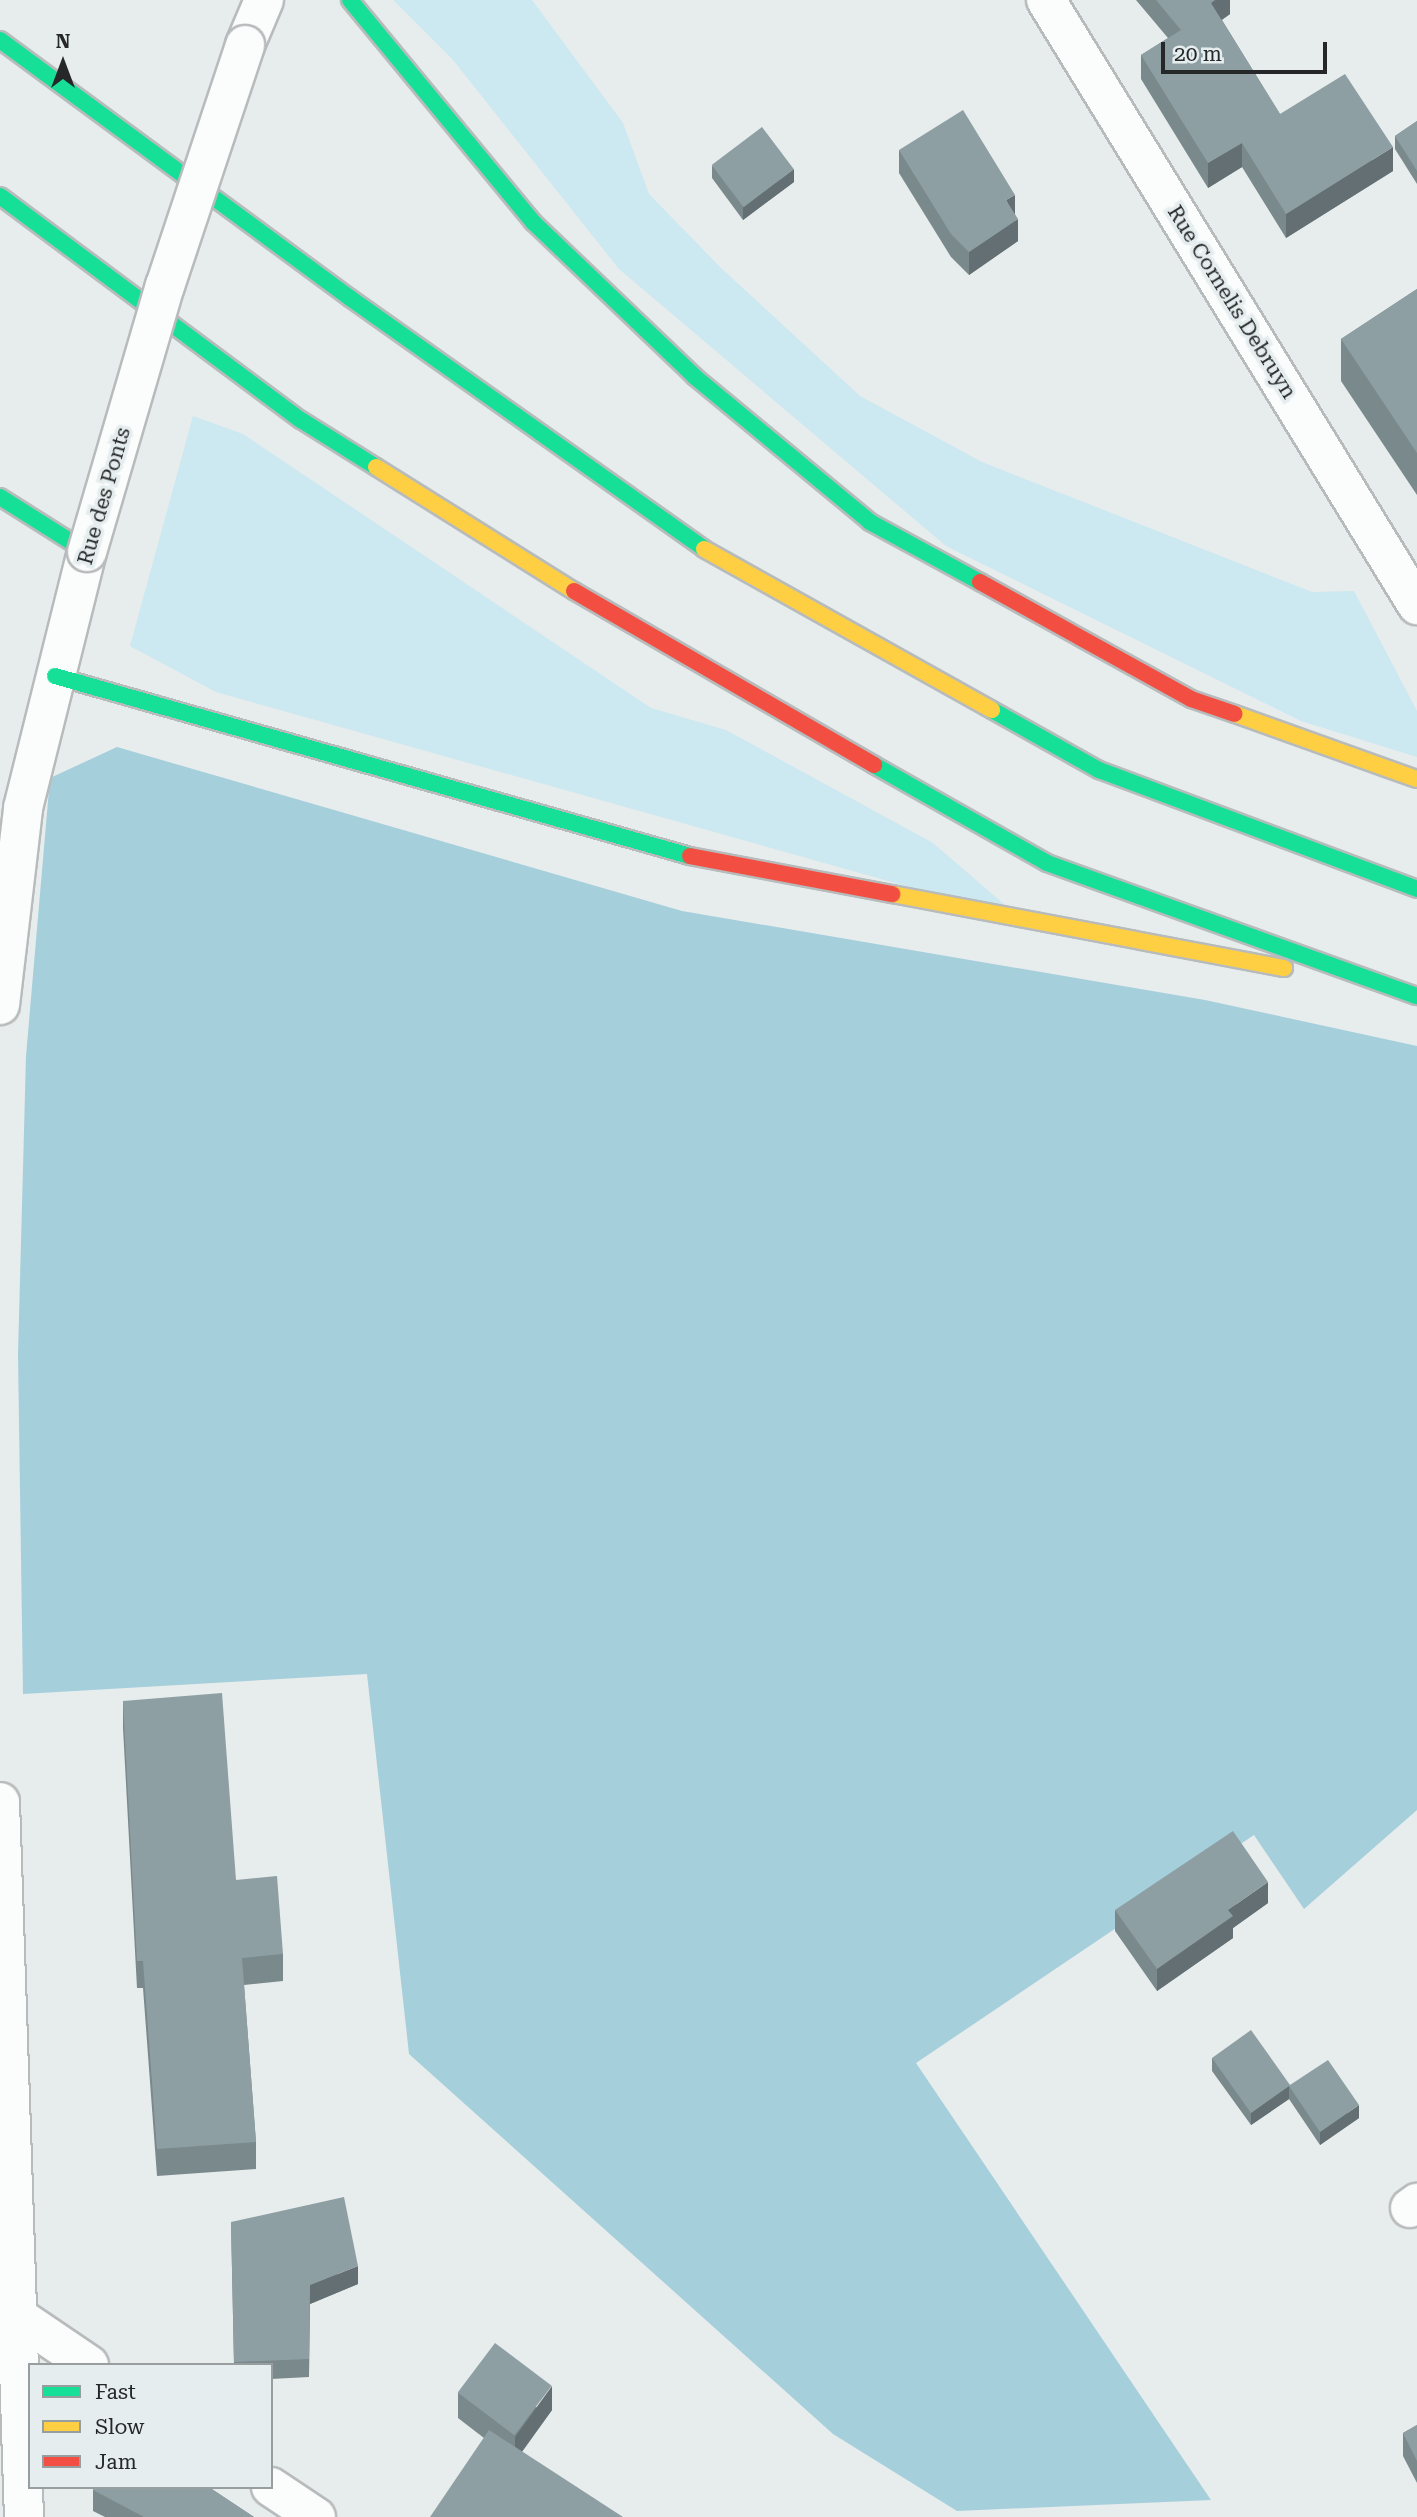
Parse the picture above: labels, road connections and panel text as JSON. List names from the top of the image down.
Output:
{
  "streets": {
    "street": ["Rue Cornelis Debruyn", "Rue des Ponts"]
  },
  "legend": ["Fast", "Slow", "Jam"],
  "scale_bar": "20 m",
  "north": "top"
}
